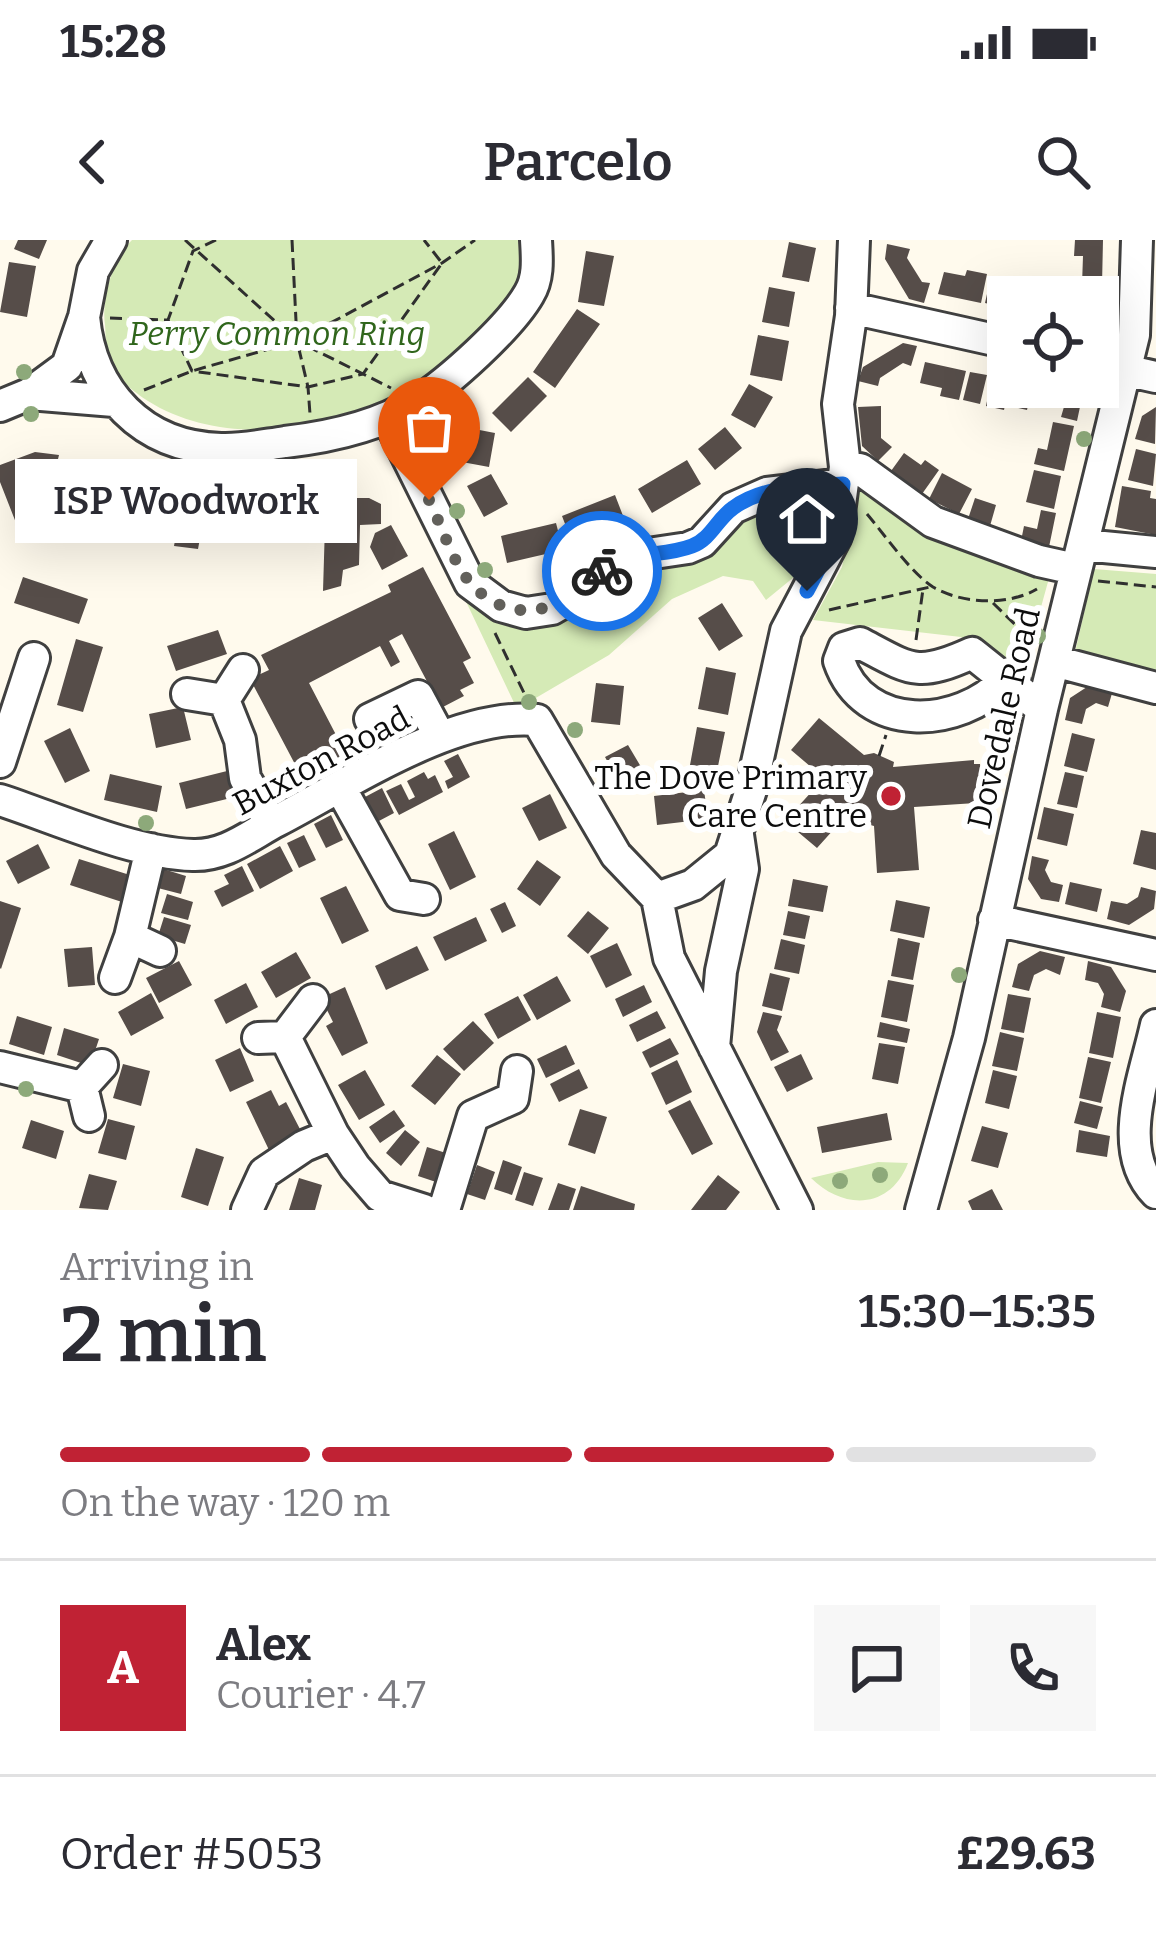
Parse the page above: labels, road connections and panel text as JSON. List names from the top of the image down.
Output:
{
  "streets": {
    "street": ["Dovedale Road", "Buxton Road"]
  },
  "parks": ["Perry Common Ring"],
  "places": ["ISP Woodwork", "The Dove Primary Care Centre"],
  "page": {
    "status": "15:28",
    "header": "Parcelo",
    "bubble": "ISP Woodwork",
    "heading": ["2 min", "Arriving in", "15:30–15:35"],
    "panel": [
      "Alex",
      "Courier · 4.7",
      "Order #5053",
      "£29.63"
    ],
    "bar": "On the way · 120 m",
    "round": "A"
  }
}
